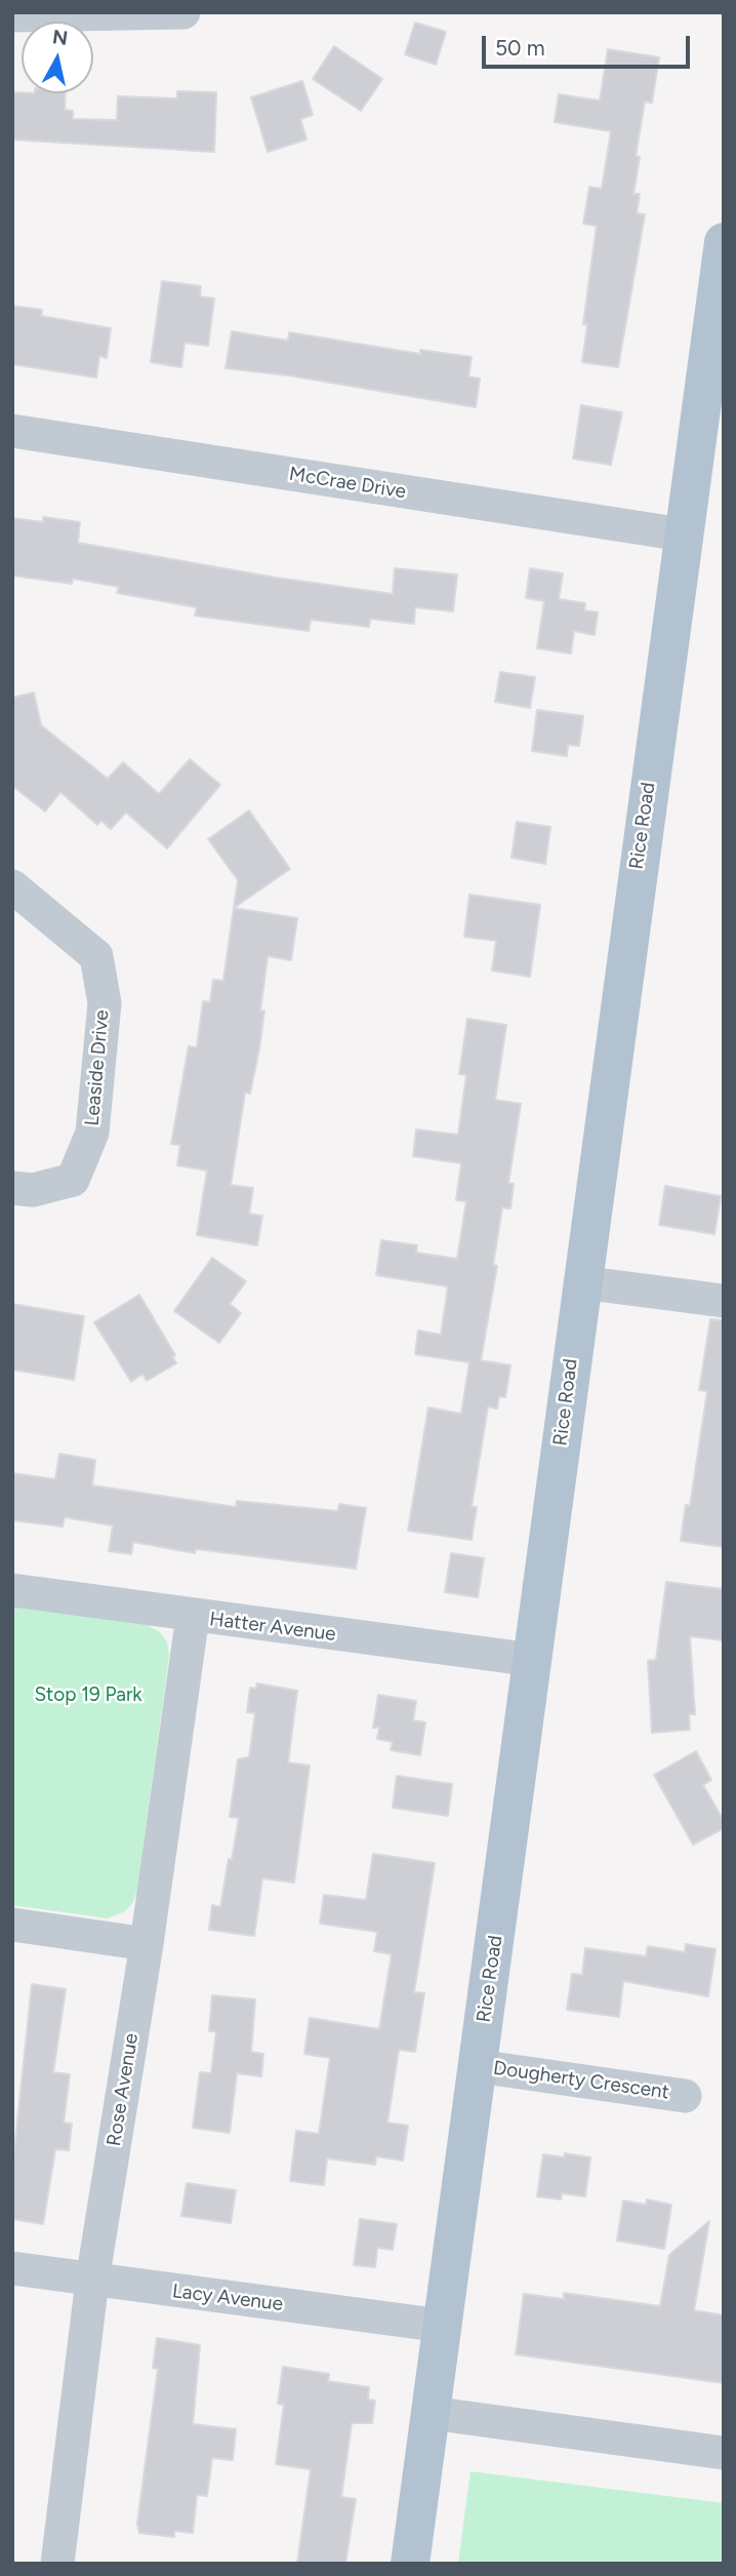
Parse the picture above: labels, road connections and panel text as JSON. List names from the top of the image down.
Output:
{
  "streets": {
    "main road": ["Rice Road"],
    "street": [
      "McCrae Drive",
      "Leaside Drive",
      "Hatter Avenue",
      "Dougherty Crescent",
      "Rose Avenue",
      "Lacy Avenue"
    ]
  },
  "crossings": [
    ["McCrae Drive", "Rice Road"],
    ["Rice Road", "Hatter Avenue"],
    ["Rice Road", "Dougherty Crescent"],
    ["Rice Road", "Lacy Avenue"],
    ["Hatter Avenue", "Rose Avenue"],
    ["Rose Avenue", "Lacy Avenue"]
  ],
  "parks": ["Stop 19 Park"],
  "scale_bar": "50 m",
  "north": "top"
}
